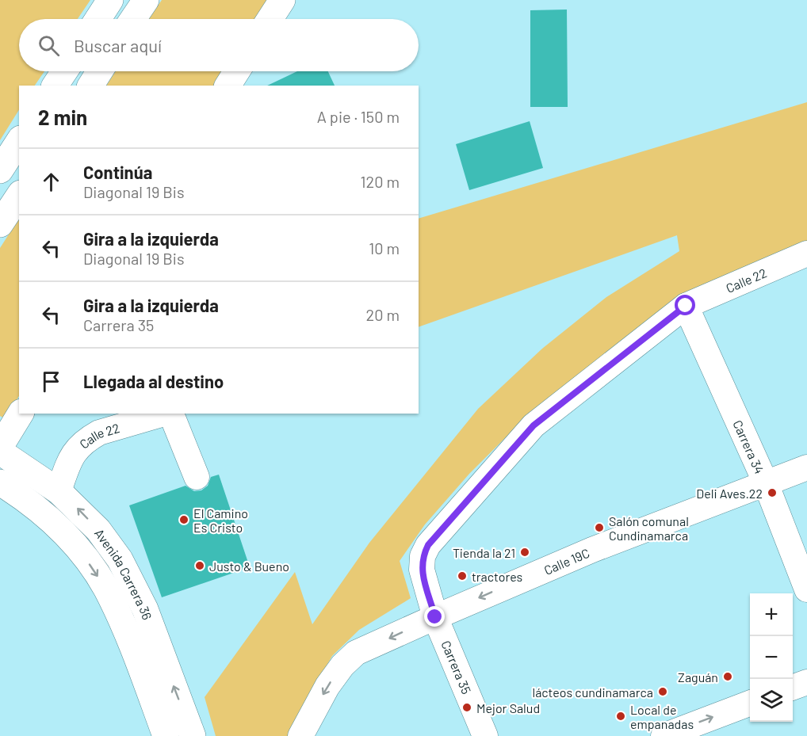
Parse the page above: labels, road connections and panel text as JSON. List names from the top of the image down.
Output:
{
  "streets": {
    "main road": ["Avenida Carrera 36"],
    "street": [
      "Calle 22",
      "Carrera 34",
      "Calle 19C",
      "Carrera 35"
    ]
  },
  "crossings": [
    ["Calle 22", "Carrera 34"],
    ["Calle 22", "Avenida Carrera 36"],
    ["Calle 22", "Carrera 35"],
    ["Carrera 34", "Calle 19C"],
    ["Calle 19C", "Carrera 35"]
  ],
  "one_way": ["Calle 19C"],
  "places": [
    "Deli Aves.22",
    "El Camino Es Cristo",
    "Salón comunal Cundinamarca",
    "Tienda la 21",
    "Justo & Bueno",
    "tractores",
    "Zaguán",
    "lácteos cundinamarca",
    "Mejor Salud",
    "Local de empanadas"
  ],
  "page": {
    "search": "Buscar aquí",
    "heading": ["2 min", "A pie · 150 m"],
    "list": [
      ["Continúa", "Diagonal 19 Bis", "120 m"],
      ["Gira a la izquierda", "Diagonal 19 Bis", "10 m"],
      ["Gira a la izquierda", "Carrera 35", "20 m"],
      "Llegada al destino"
    ],
    "map_buttons": ["+", "−"]
  }
}
